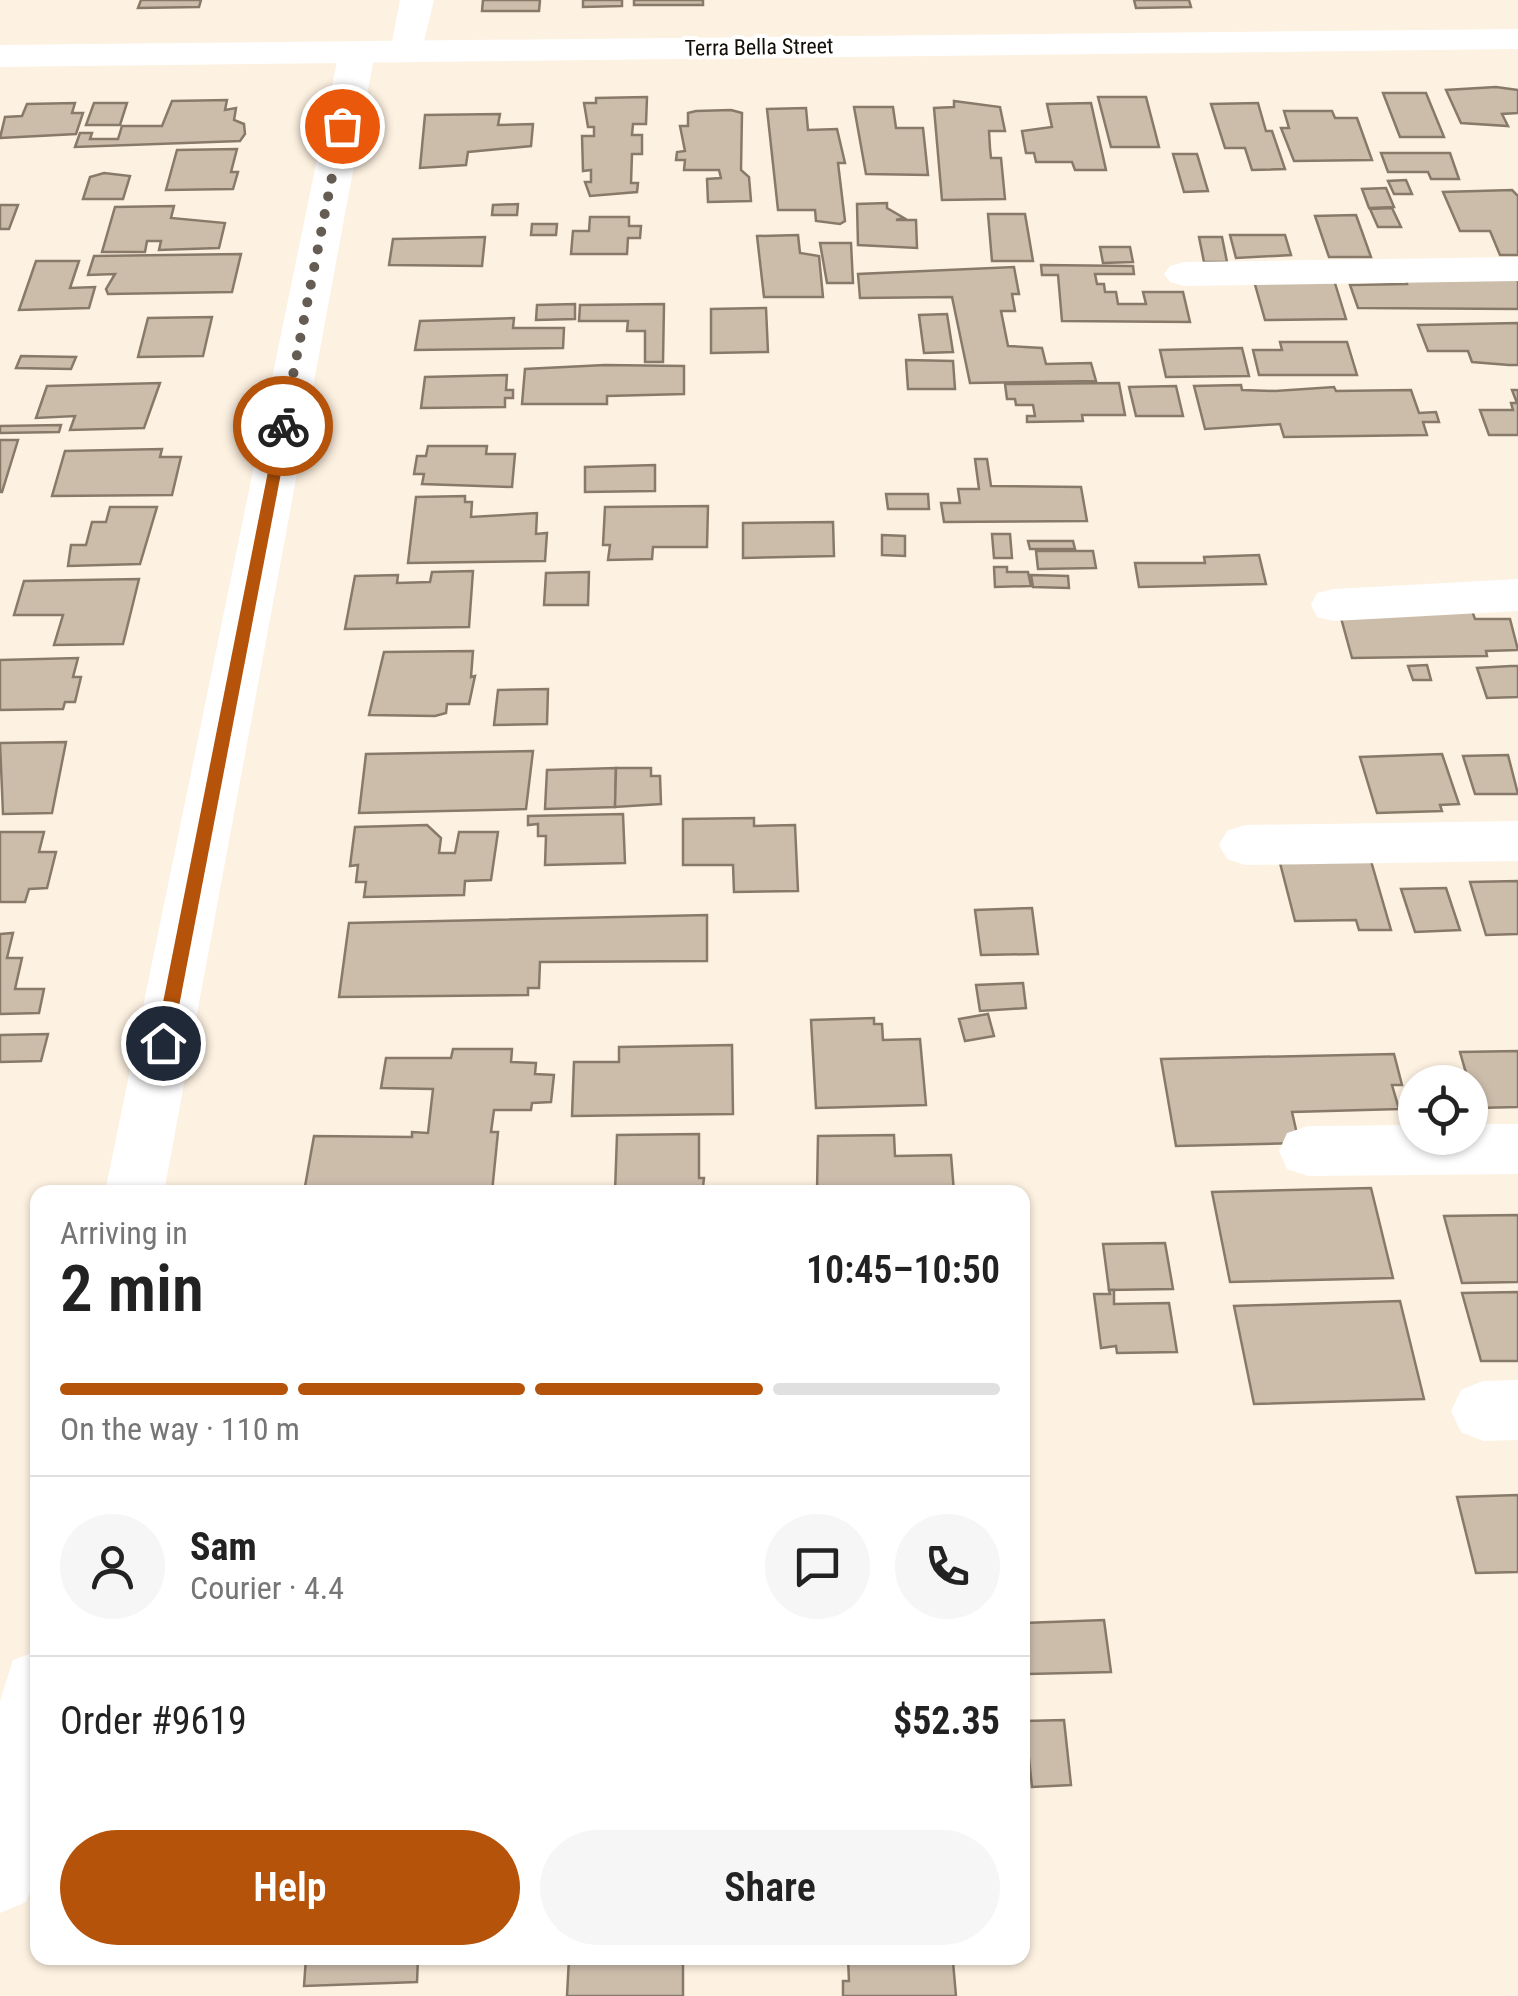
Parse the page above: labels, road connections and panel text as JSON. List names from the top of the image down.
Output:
{
  "streets": {
    "main road": ["Terra Bella Street"]
  },
  "page": {
    "heading": ["2 min", "Arriving in", "10:45–10:50"],
    "panel": [
      "Sam",
      "Courier · 4.4",
      "Order #9619",
      "$52.35"
    ],
    "bar": "On the way · 110 m",
    "buttons": ["Help", "Share"]
  }
}
